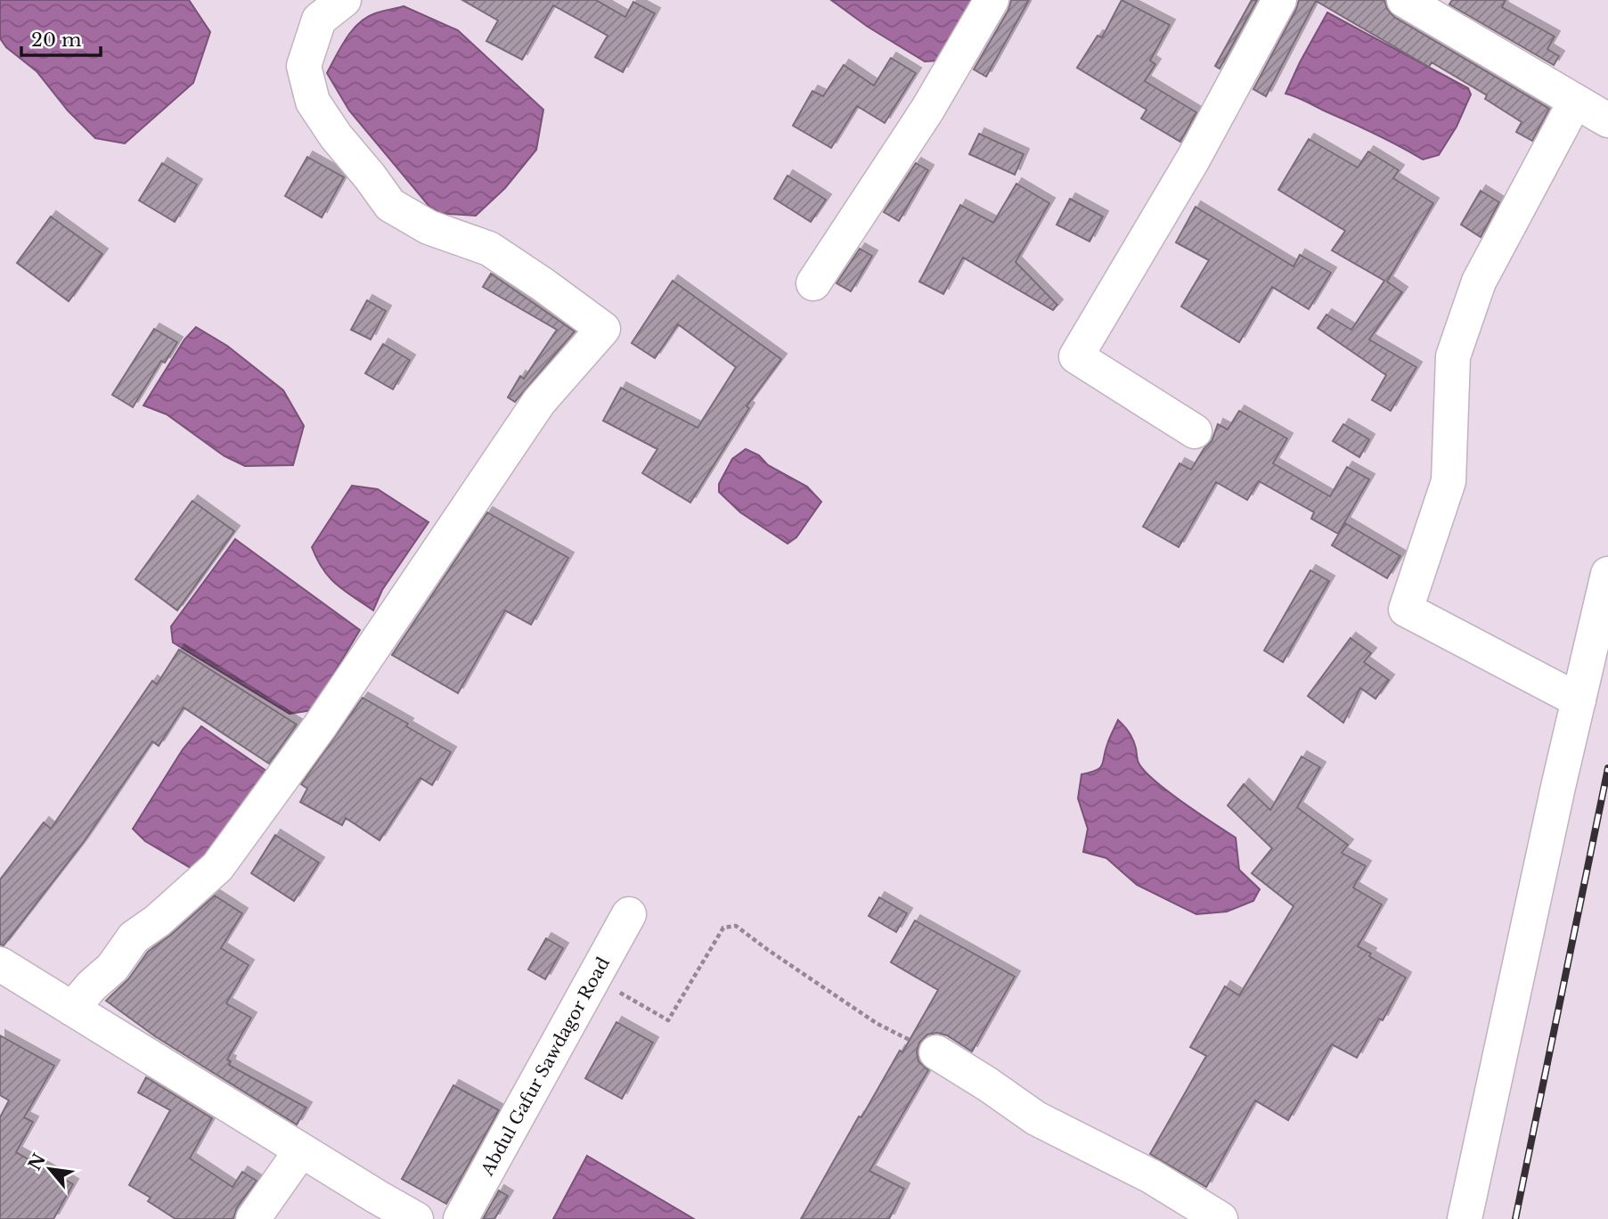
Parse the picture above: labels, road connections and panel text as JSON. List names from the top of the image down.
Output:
{
  "streets": {
    "street": ["Abdul Gafur Sawdagor Road"]
  },
  "scale_bar": "20 m",
  "north": "top left"
}
